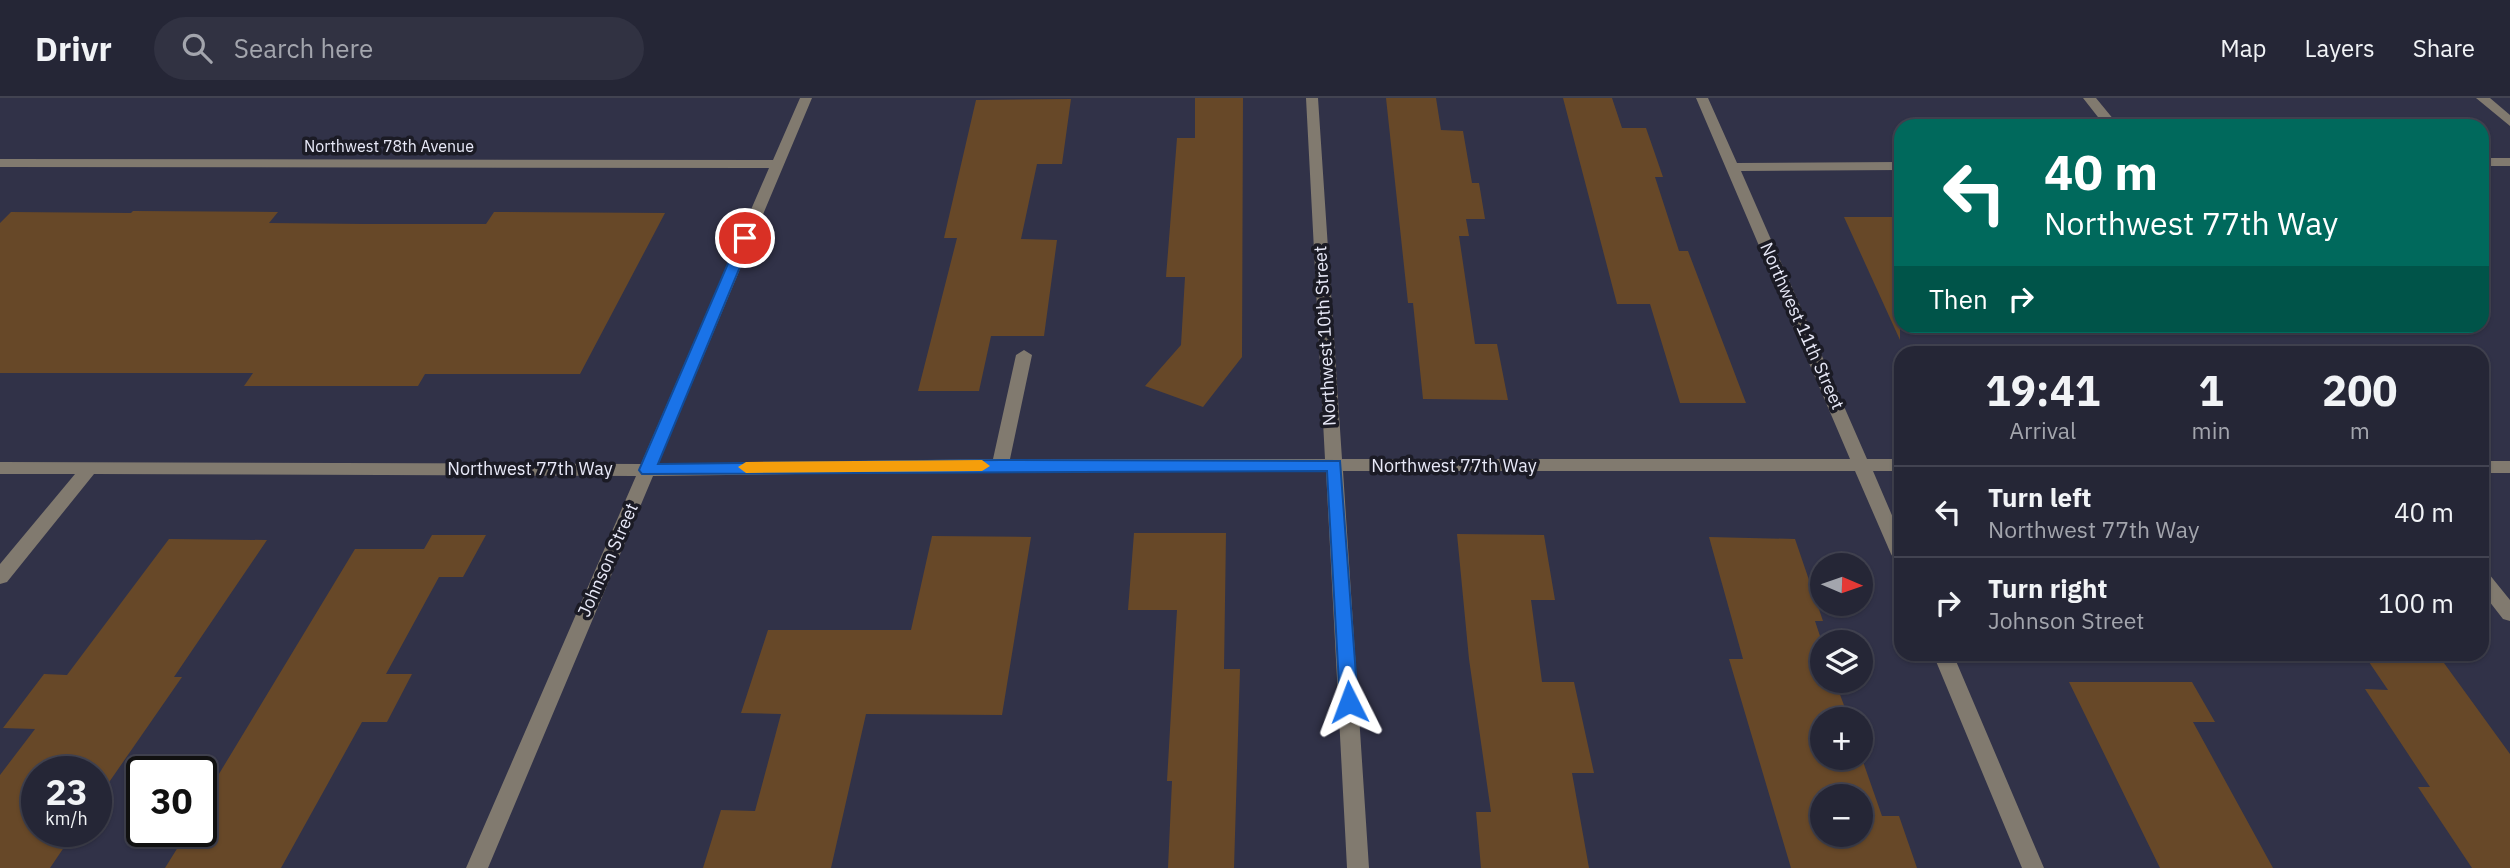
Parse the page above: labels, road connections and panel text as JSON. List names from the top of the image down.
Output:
{
  "streets": {
    "street": [
      "Northwest 78th Avenue",
      "Northwest 11th Street",
      "Northwest 10th Street",
      "Northwest 77th Way",
      "Johnson Street"
    ]
  },
  "crossings": [
    ["Northwest 78th Avenue", "Johnson Street"],
    ["Northwest 11th Street", "Northwest 77th Way"],
    ["Northwest 10th Street", "Northwest 77th Way"],
    ["Northwest 77th Way", "Johnson Street"]
  ],
  "north": "right",
  "page": {
    "header": "Drivr",
    "search": "Search here",
    "nav": ["Map", "Layers", "Share"],
    "turn": ["40 m", "Northwest 77th Way"],
    "then": "Then",
    "eta": [
      "19:41",
      "Arrival",
      "1",
      "min",
      "200",
      "m"
    ],
    "list": [
      {
        "name": "Turn left",
        "note": "Northwest 77th Way",
        "value": "40 m"
      },
      {
        "name": "Turn right",
        "note": "Johnson Street",
        "value": "100 m"
      }
    ],
    "map_buttons": ["+", "−"],
    "speed": "23 km/h",
    "limit": "30"
  }
}
